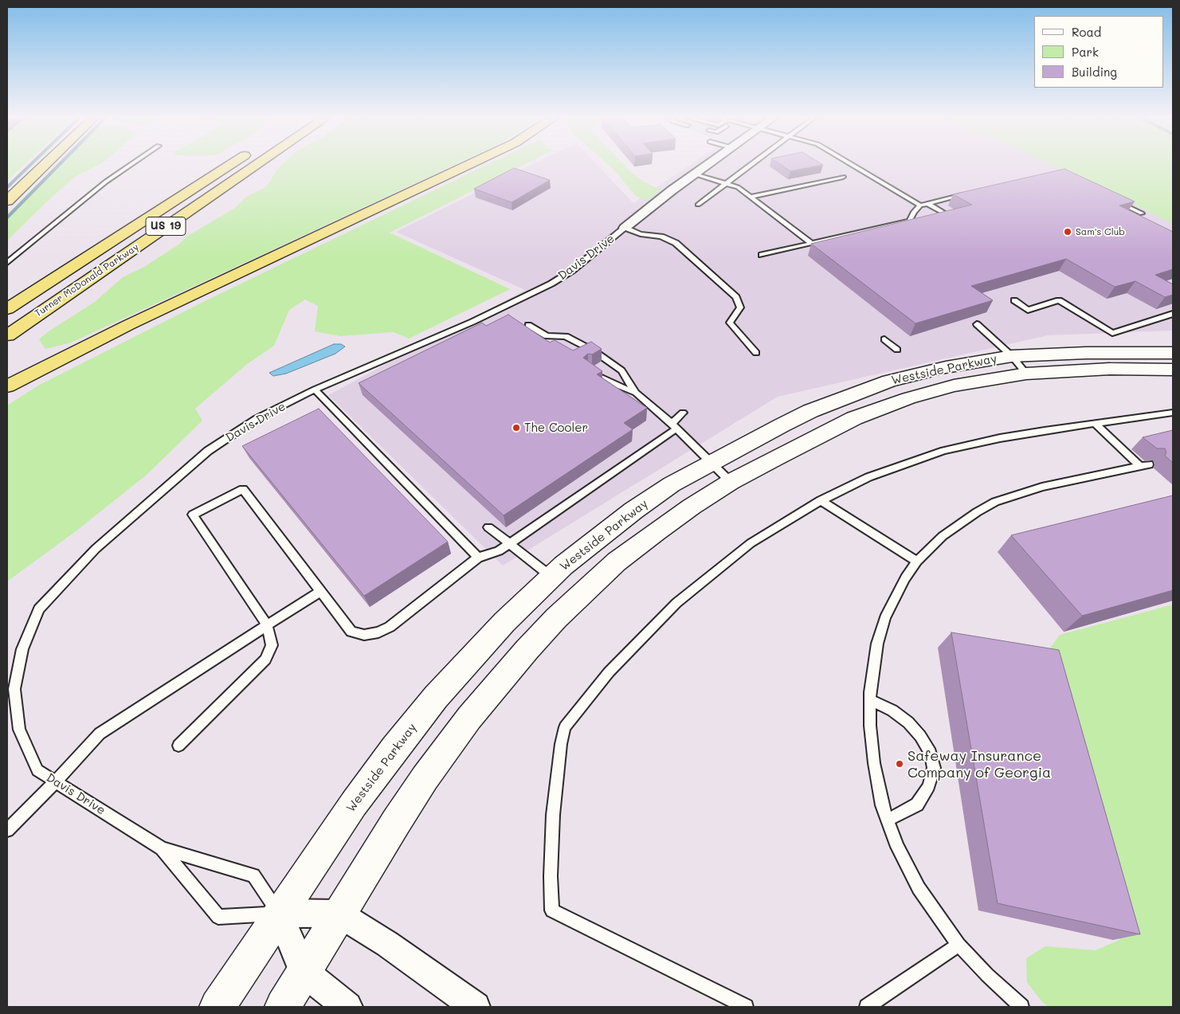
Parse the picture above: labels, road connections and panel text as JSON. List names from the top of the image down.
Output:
{
  "streets": {
    "highway": ["US 19", "Turner McDonald Parkway"],
    "main road": ["Westside Parkway"],
    "street": ["Davis Drive"]
  },
  "crossings": [
    ["Davis Drive", "Westside Parkway"]
  ],
  "places": ["Sam's Club", "The Cooler", "Safeway Insurance Company of Georgia"],
  "legend": ["Road", "Park", "Building"]
}
